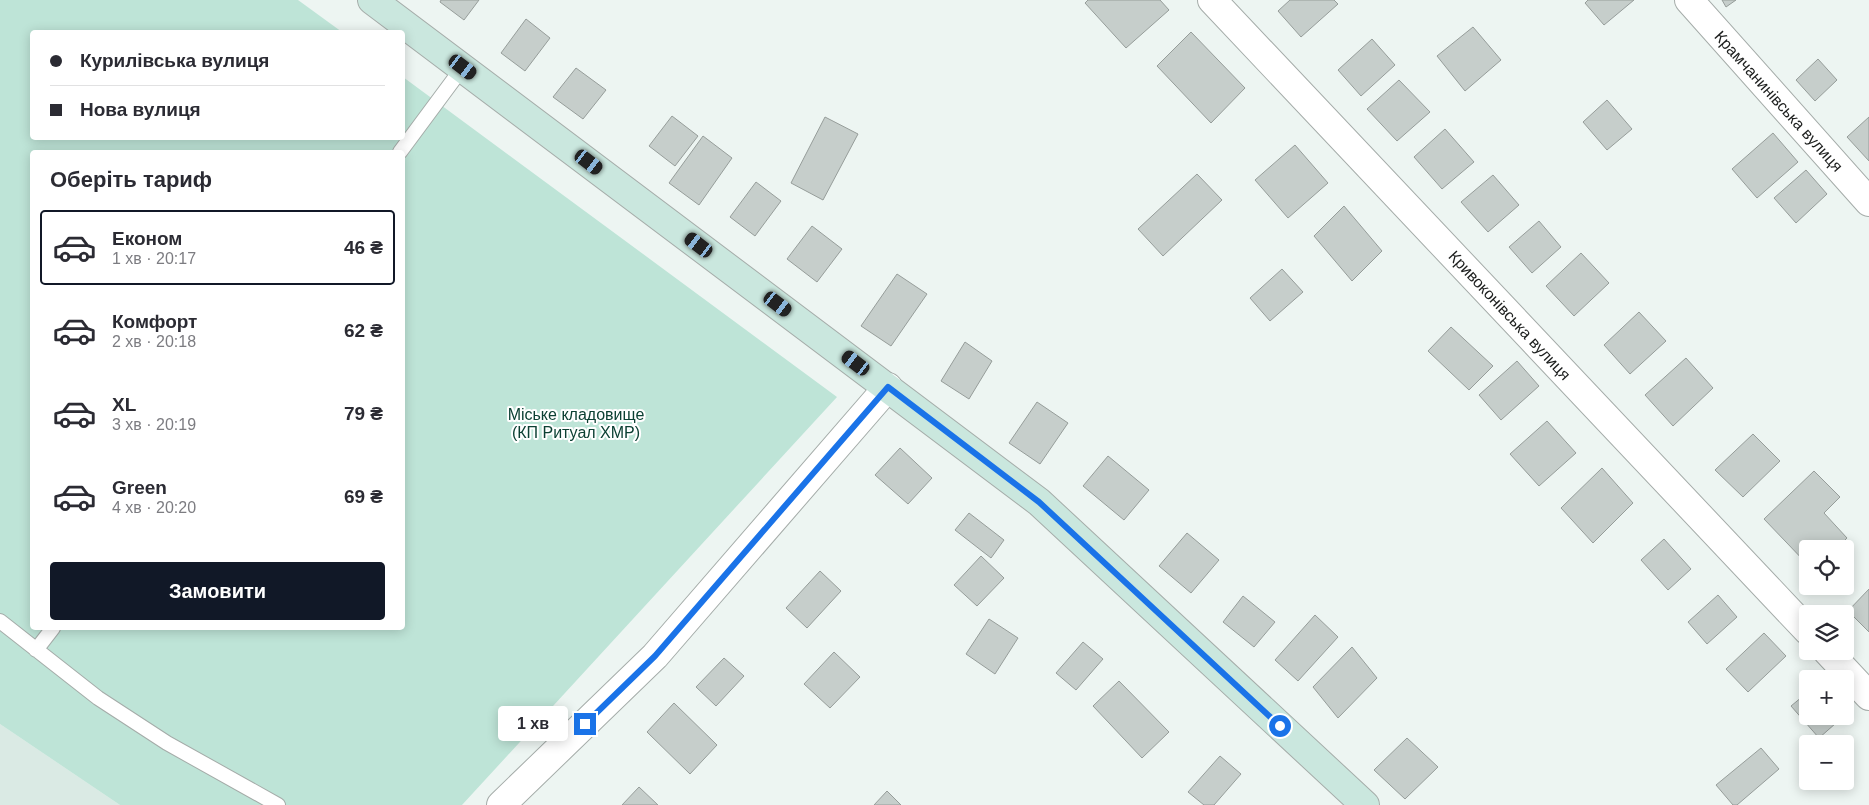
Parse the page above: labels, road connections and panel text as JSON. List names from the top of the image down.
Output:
{
  "streets": {
    "street": ["Крамчанинівська вулиця", "Кривоконівська вулиця"]
  },
  "parks": ["Міське кладовище (КП Ритуал ХМР)"],
  "page": {
    "banner": ["Курилівська вулиця", "Нова вулиця"],
    "heading": "Оберіть тариф",
    "list": [
      {
        "name": "Економ",
        "note": "1 хв · 20:17",
        "value": "46 ₴"
      },
      {
        "name": "Комфорт",
        "note": "2 хв · 20:18",
        "value": "62 ₴"
      },
      {
        "name": "XL",
        "note": "3 хв · 20:19",
        "value": "79 ₴"
      },
      {
        "name": "Green",
        "note": "4 хв · 20:20",
        "value": "69 ₴"
      }
    ],
    "map_buttons": ["+", "−"],
    "buttons": "Замовити",
    "bubble": "1 хв"
  }
}
